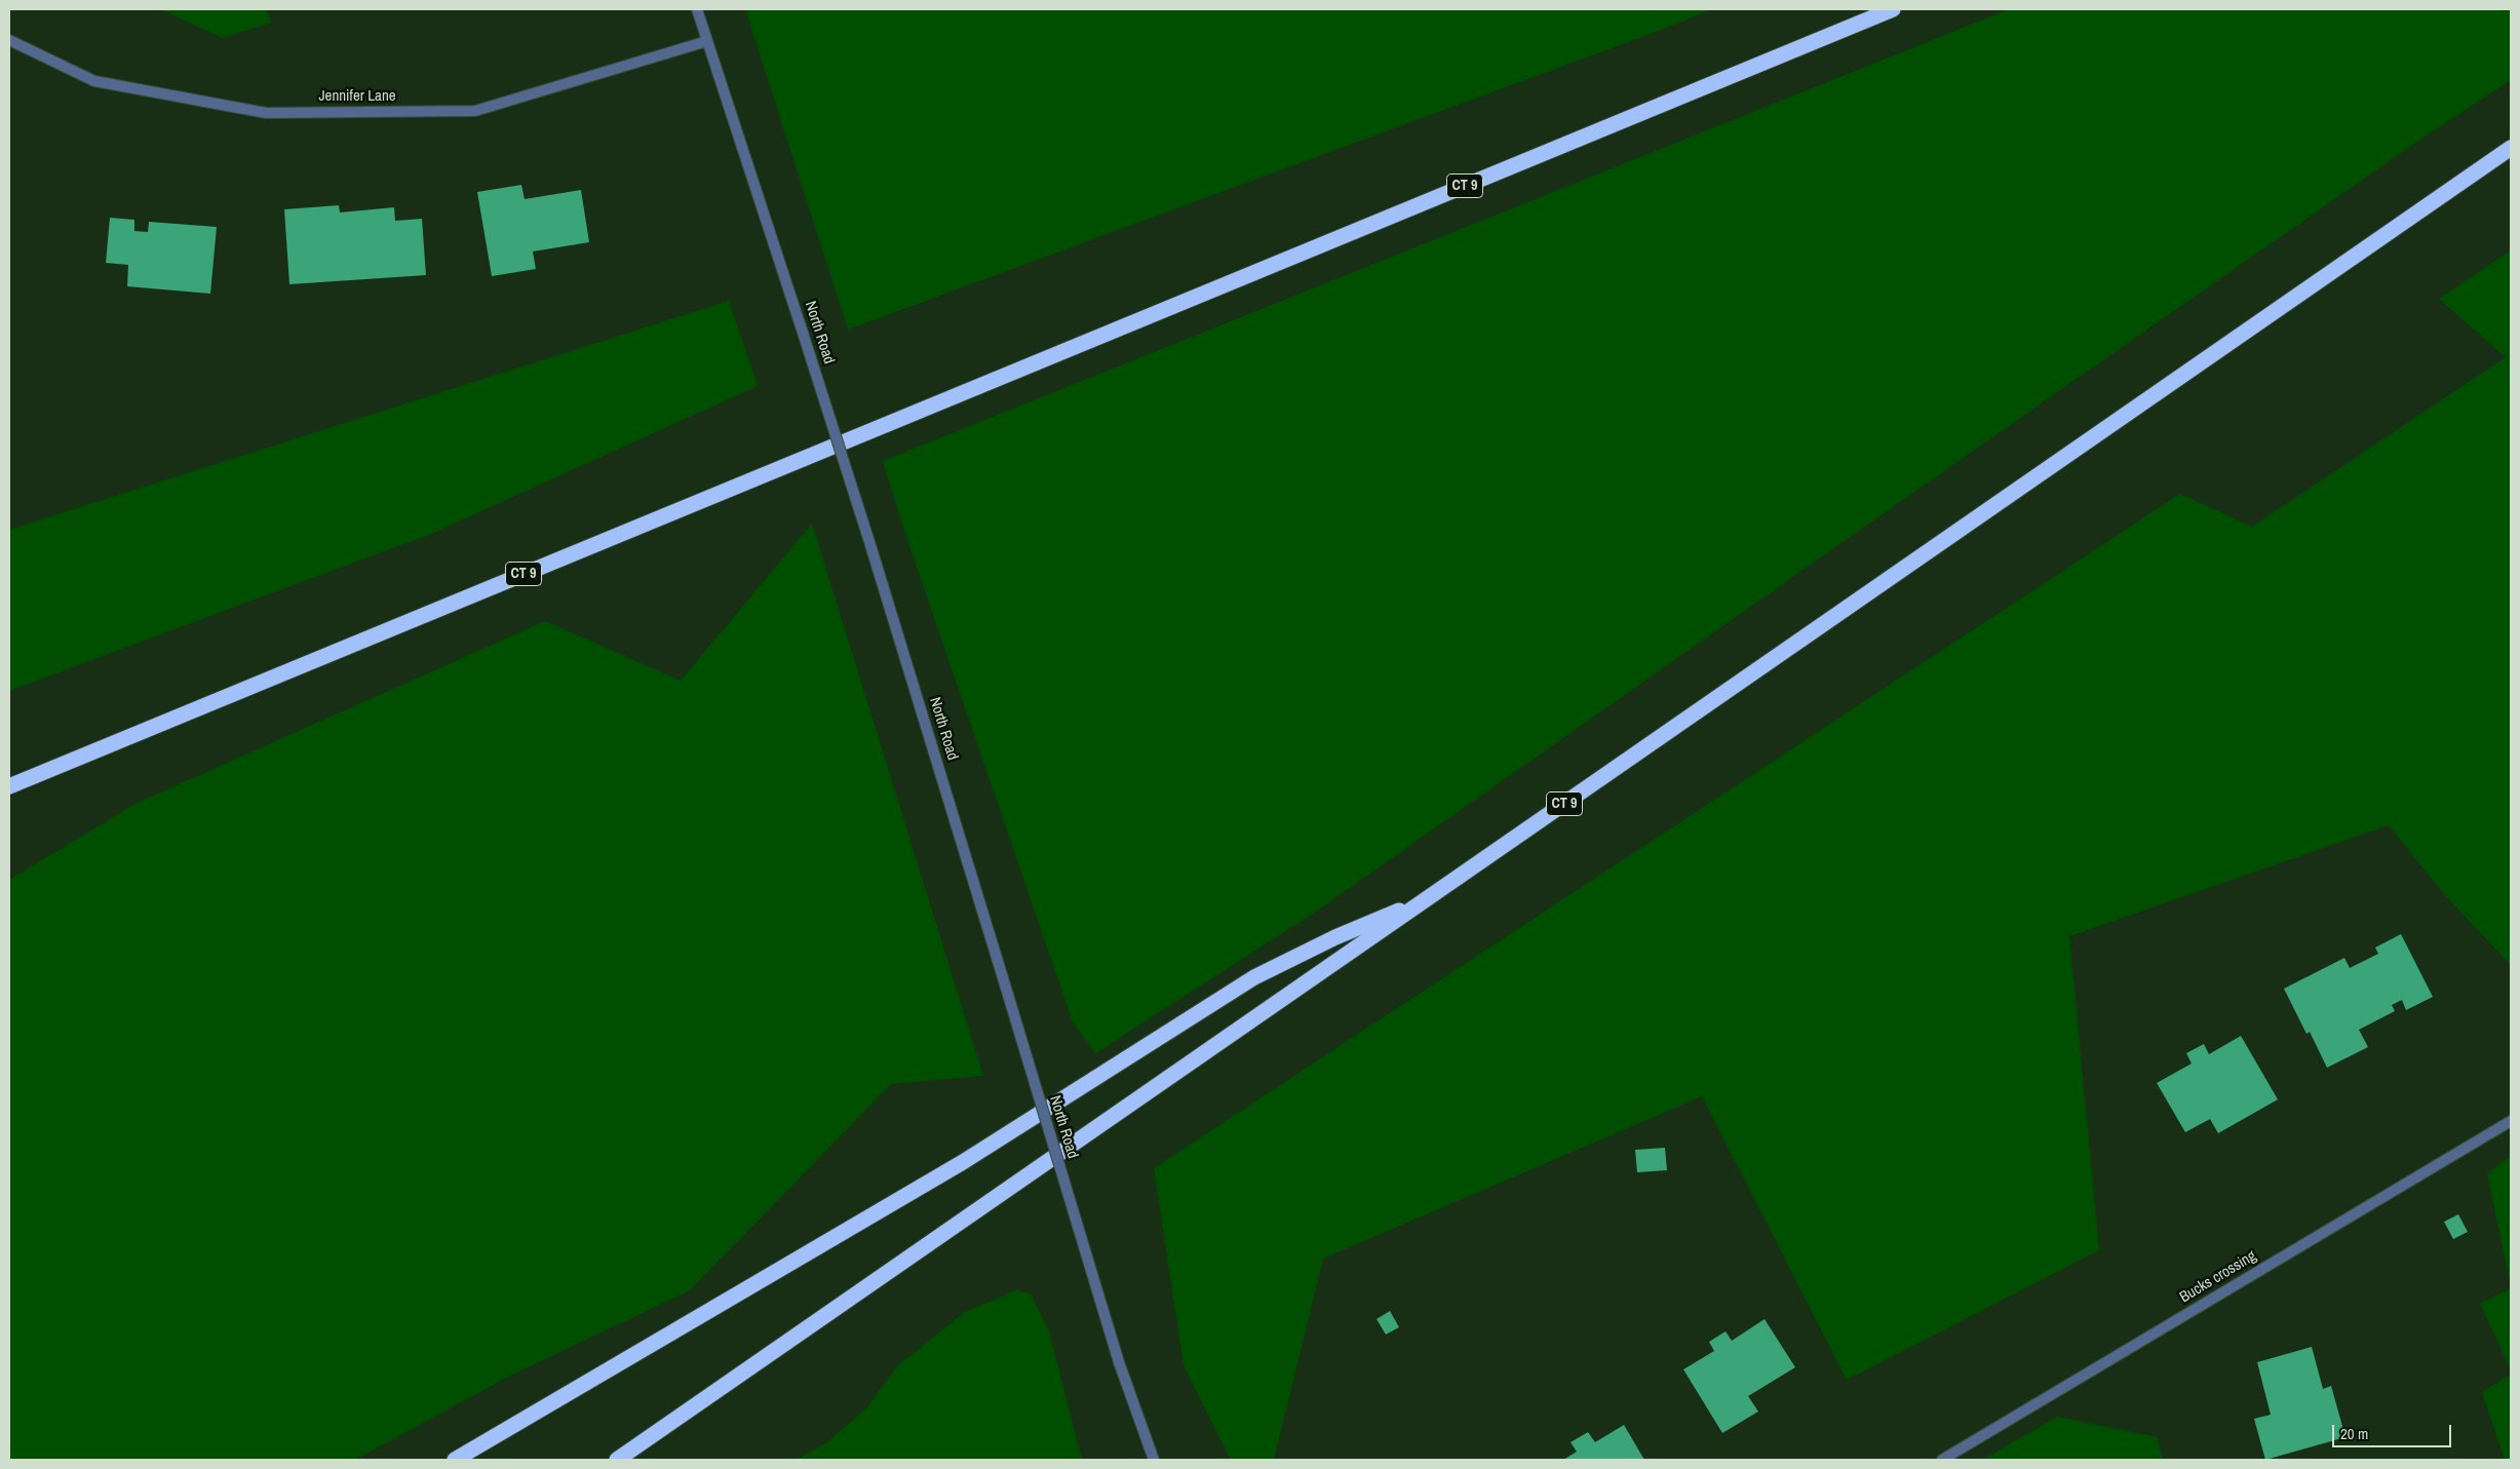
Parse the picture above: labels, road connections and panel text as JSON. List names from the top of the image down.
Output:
{
  "streets": {
    "highway": ["CT 9"],
    "street": ["Jennifer Lane", "North Road", "Bucks crossing"]
  },
  "crossings": [
    ["Jennifer Lane", "North Road"]
  ],
  "scale_bar": "20 m"
}
